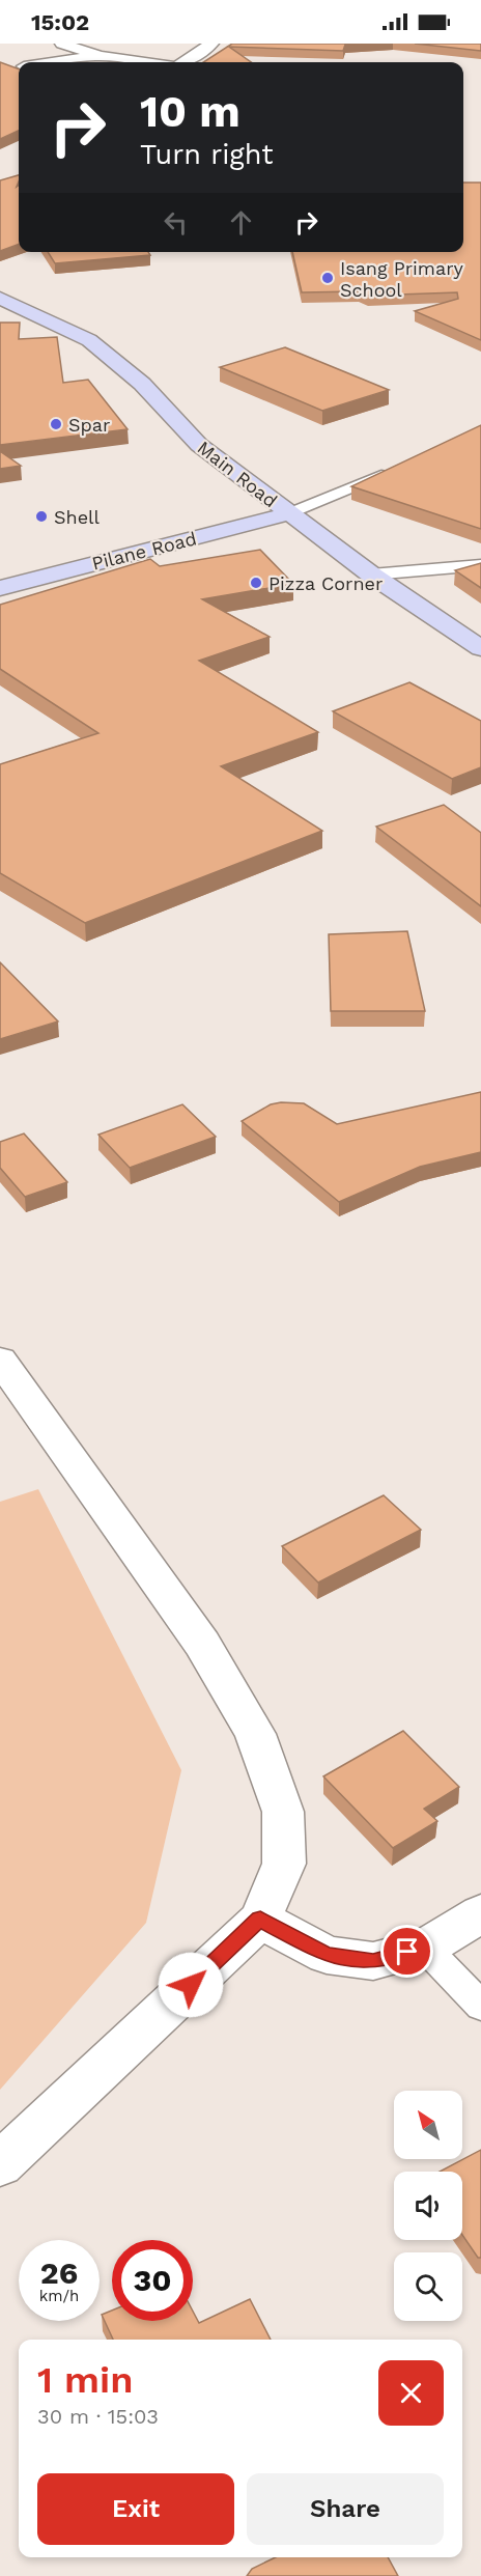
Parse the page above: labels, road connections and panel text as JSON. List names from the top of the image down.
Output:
{
  "streets": {
    "street": ["Main Road", "Pilane Road"]
  },
  "crossings": [
    ["Main Road", "Pilane Road"]
  ],
  "places": [
    "Isang Primary School",
    "Spar",
    "Shell",
    "Pizza Corner"
  ],
  "north": "top left",
  "page": {
    "status": "15:02",
    "turn": ["10 m", "Turn right"],
    "speed": "26 km/h",
    "limit": "30",
    "heading": ["1 min", "30 m · 15:03"],
    "buttons": ["Exit", "Share"]
  }
}
